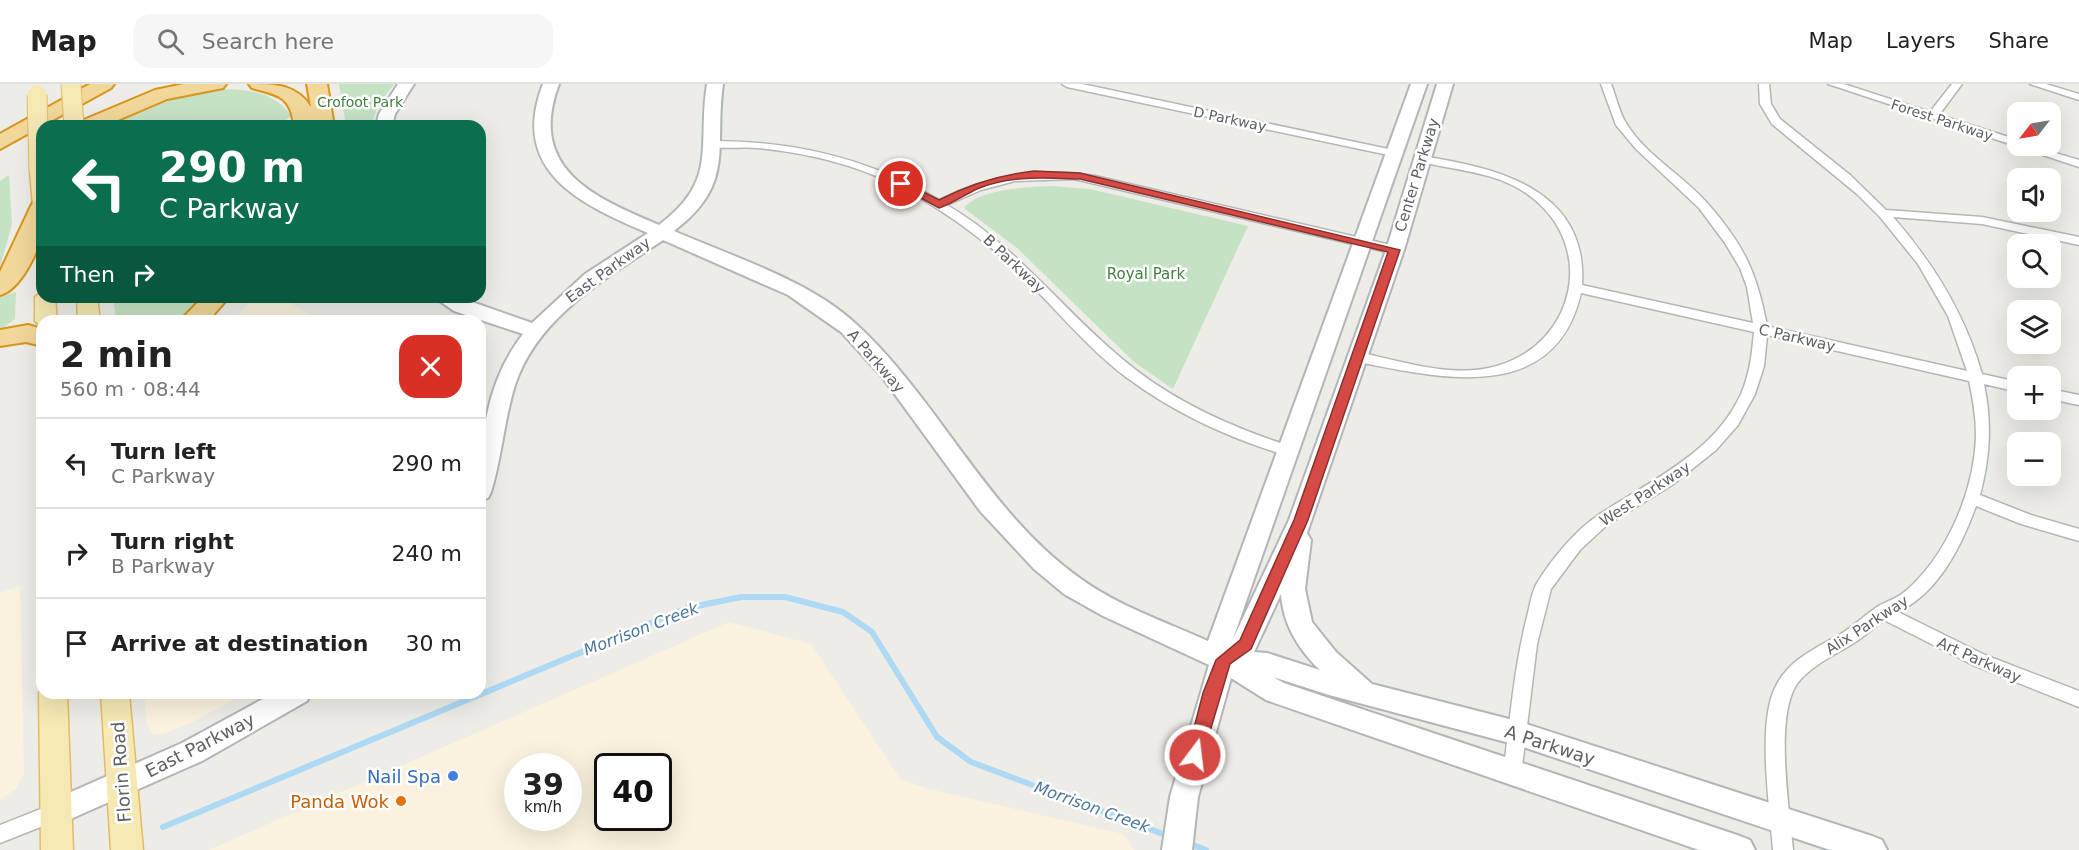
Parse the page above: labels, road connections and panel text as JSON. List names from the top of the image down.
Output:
{
  "streets": {
    "main road": ["Florin Road"],
    "street": [
      "D Parkway",
      "Forest Parkway",
      "Center Parkway",
      "B Parkway",
      "East Parkway",
      "C Parkway",
      "A Parkway",
      "West Parkway",
      "Alix Parkway",
      "Art Parkway"
    ]
  },
  "crossings": [
    ["D Parkway", "Center Parkway"],
    ["Center Parkway", "B Parkway"],
    ["Center Parkway", "A Parkway"],
    ["B Parkway", "East Parkway"],
    ["East Parkway", "A Parkway"],
    ["East Parkway", "Florin Road"],
    ["C Parkway", "West Parkway"],
    ["C Parkway", "Alix Parkway"],
    ["A Parkway", "West Parkway"],
    ["A Parkway", "Alix Parkway"],
    ["Alix Parkway", "Art Parkway"]
  ],
  "water": ["Morrison Creek"],
  "parks": ["Crofoot Park", "Royal Park"],
  "places": ["Nail Spa", "Panda Wok"],
  "north": "bottom left",
  "page": {
    "header": "Map",
    "search": "Search here",
    "nav": ["Map", "Layers", "Share"],
    "map_buttons": ["+", "−"],
    "turn": ["290 m", "C Parkway"],
    "then": "Then",
    "heading": ["2 min", "560 m · 08:44"],
    "list": [
      {
        "name": "Turn left",
        "note": "C Parkway",
        "value": "290 m"
      },
      {
        "name": "Turn right",
        "note": "B Parkway",
        "value": "240 m"
      },
      {
        "name": "Arrive at destination",
        "value": "30 m"
      }
    ],
    "speed": "39 km/h",
    "limit": "40"
  }
}
